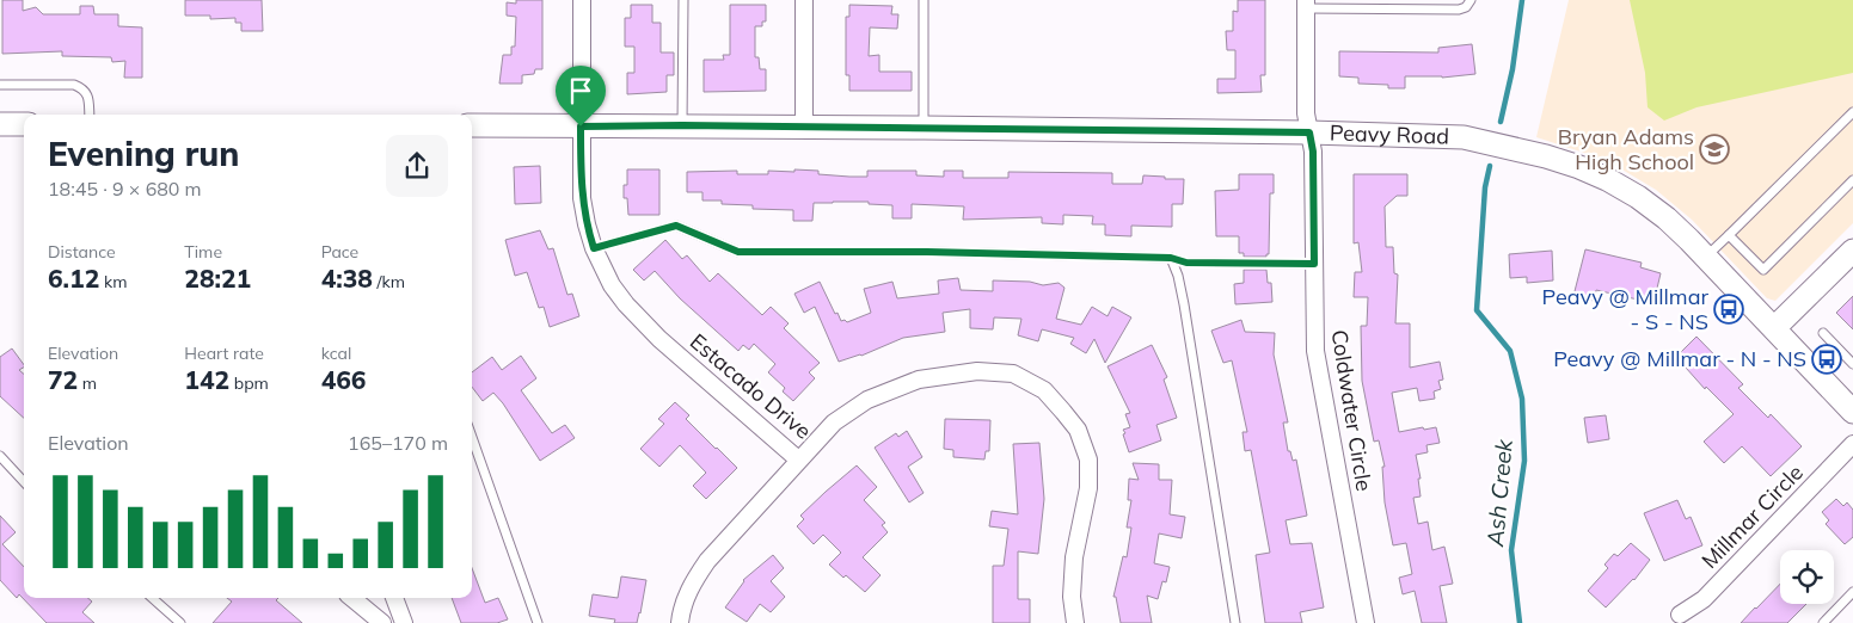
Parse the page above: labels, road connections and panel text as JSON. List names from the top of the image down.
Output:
{
  "streets": {
    "street": [
      "Peavy Road",
      "Estacado Drive",
      "Coldwater Circle",
      "Millmar Circle"
    ]
  },
  "crossings": [
    ["Peavy Road", "Estacado Drive"],
    ["Peavy Road", "Coldwater Circle"]
  ],
  "water": ["Ash Creek"],
  "places": {
    "school or university": ["Bryan Adams High School"],
    "bus stop": ["Peavy @ Millmar - S - NS", "Peavy @ Millmar - N - NS"]
  },
  "page": {
    "heading": ["Evening run", "18:45 · 9 × 680 m"],
    "stats": [
      ["Distance", "6.12 km"],
      ["Time", "28:21"],
      ["Pace", "4:38 /km"],
      ["Elevation", "72 m"],
      ["Heart rate", "142 bpm"],
      ["kcal", "466"]
    ],
    "chart": ["Elevation", "165–170 m"]
  }
}
